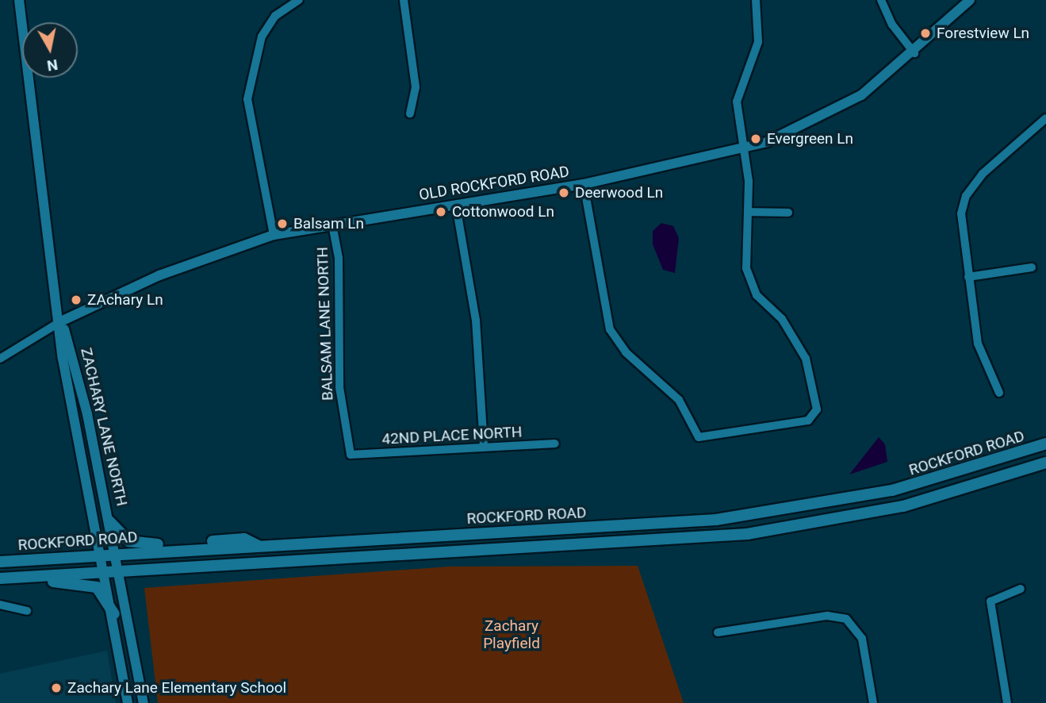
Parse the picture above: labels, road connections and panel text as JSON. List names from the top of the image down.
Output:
{
  "streets": {
    "main road": ["ROCKFORD ROAD"],
    "street": [
      "OLD ROCKFORD ROAD",
      "BALSAM LANE NORTH",
      "ZACHARY LANE NORTH",
      "42ND PLACE NORTH"
    ]
  },
  "crossings": [
    ["OLD ROCKFORD ROAD", "BALSAM LANE NORTH"],
    ["OLD ROCKFORD ROAD", "ZACHARY LANE NORTH"],
    ["BALSAM LANE NORTH", "42ND PLACE NORTH"],
    ["ZACHARY LANE NORTH", "ROCKFORD ROAD"]
  ],
  "parks": ["Zachary Playfield"],
  "places": [
    "Forestview Ln",
    "Evergreen Ln",
    "Deerwood Ln",
    "Cottonwood Ln",
    "Balsam Ln",
    "ZAchary Ln",
    "Zachary Lane Elementary School"
  ],
  "north": "bottom"
}
